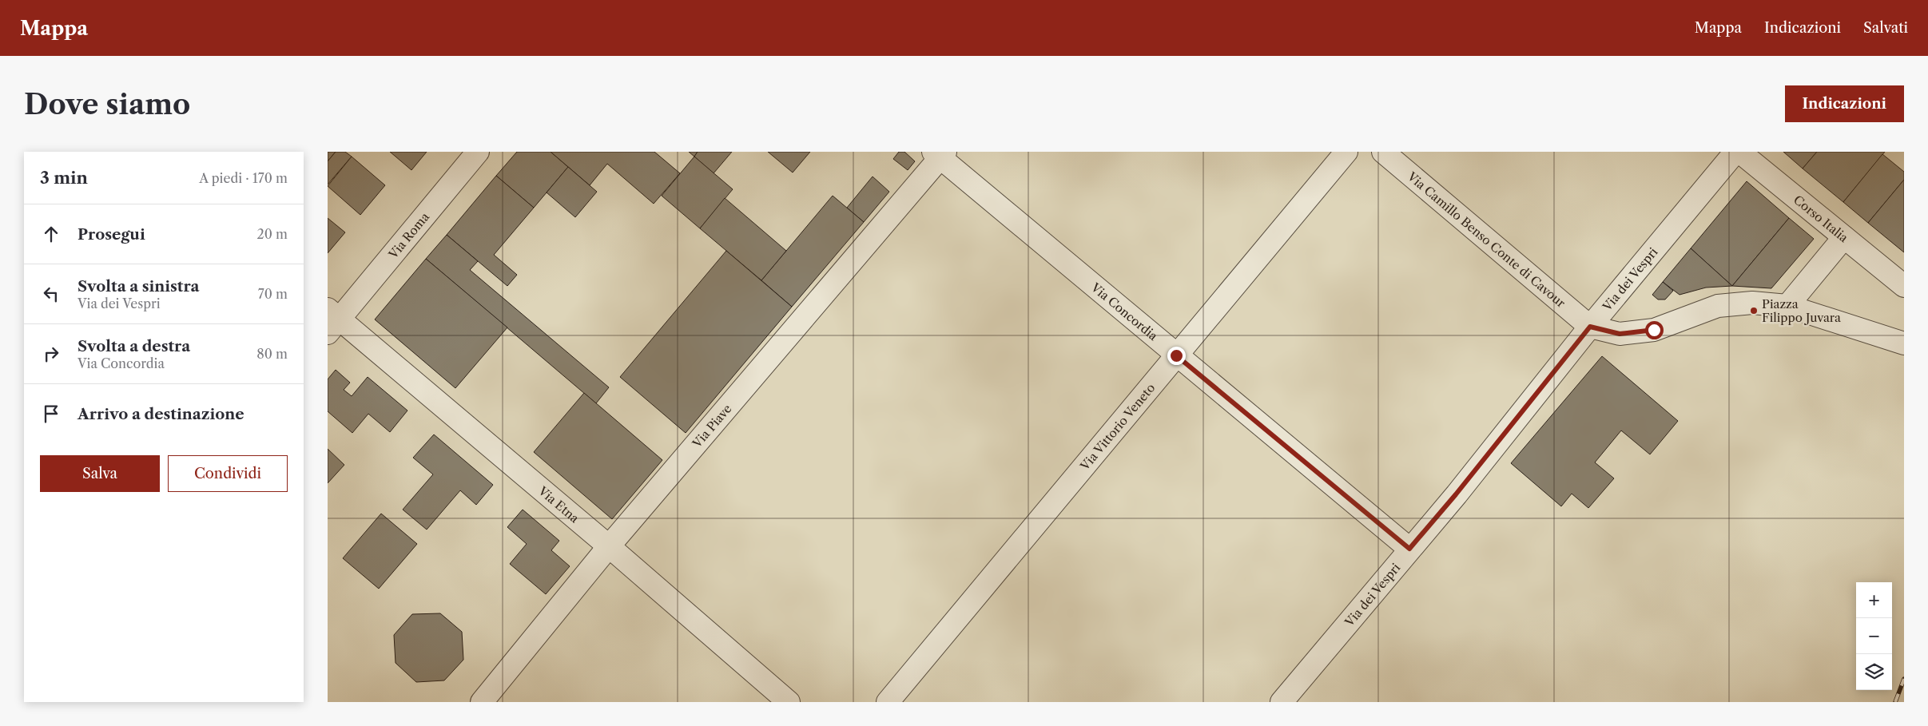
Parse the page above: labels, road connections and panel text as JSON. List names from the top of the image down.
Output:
{
  "streets": {
    "street": [
      "Corso Italia",
      "Via Roma",
      "Via Camillo Benso Conte di Cavour",
      "Via dei Vespri",
      "Via Concordia",
      "Via Piave",
      "Via Vittorio Veneto",
      "Via Etna"
    ]
  },
  "crossings": [
    ["Via Roma", "Via Etna"],
    ["Via Camillo Benso Conte di Cavour", "Via dei Vespri"],
    ["Via dei Vespri", "Via Concordia"],
    ["Via Concordia", "Via Piave"],
    ["Via Concordia", "Via Vittorio Veneto"],
    ["Via Piave", "Via Etna"]
  ],
  "places": ["Piazza Filippo Juvara"],
  "page": {
    "header": "Mappa",
    "nav": ["Mappa", "Indicazioni", "Salvati"],
    "buttons": [
      "Indicazioni",
      ["Salva", "Condividi"]
    ],
    "title": "Dove siamo",
    "heading": ["3 min", "A piedi · 170 m"],
    "list": [
      ["Prosegui", "20 m"],
      ["Svolta a sinistra", "Via dei Vespri", "70 m"],
      ["Svolta a destra", "Via Concordia", "80 m"],
      "Arrivo a destinazione"
    ],
    "map_buttons": ["+", "−"]
  }
}
